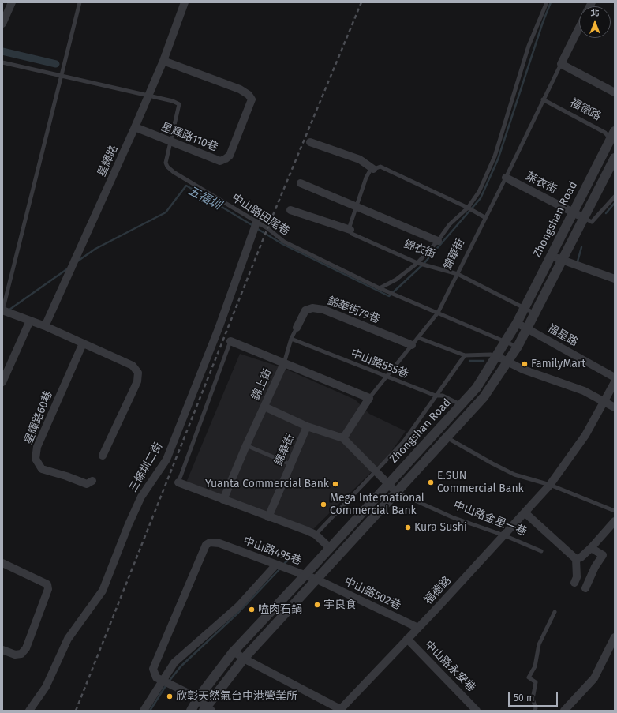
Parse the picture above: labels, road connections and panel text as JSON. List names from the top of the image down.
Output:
{
  "streets": {
    "street": [
      "福德路",
      "星輝路110巷",
      "星輝路",
      "萊衣街",
      "Zhongshan Road",
      "錦衣街",
      "錦華街",
      "錦華街79巷",
      "福星路",
      "錦上街",
      "星輝路60巷",
      "三條圳二街",
      "中山路495巷",
      "中山路502巷",
      "中山路永安巷"
    ],
    "lane": ["中山路田尾巷", "中山路555巷", "中山路金星一巷"]
  },
  "crossings": [
    ["福德路", "Zhongshan Road"],
    ["福德路", "錦華街"],
    ["福德路", "中山路金星一巷"],
    ["福德路", "中山路502巷"],
    ["福德路", "中山路永安巷"],
    ["星輝路110巷", "星輝路"],
    ["星輝路110巷", "中山路田尾巷"],
    ["星輝路", "中山路田尾巷"],
    ["萊衣街", "Zhongshan Road"],
    ["萊衣街", "錦華街"],
    ["中山路田尾巷", "Zhongshan Road"],
    ["中山路田尾巷", "錦華街"],
    ["中山路田尾巷", "三條圳二街"],
    ["Zhongshan Road", "錦衣街"],
    ["Zhongshan Road", "錦華街"],
    ["Zhongshan Road", "福星路"],
    ["Zhongshan Road", "中山路555巷"],
    ["Zhongshan Road", "中山路金星一巷"],
    ["Zhongshan Road", "中山路495巷"],
    ["Zhongshan Road", "中山路502巷"],
    ["錦衣街", "錦華街"],
    ["錦華街", "錦華街79巷"],
    ["錦華街", "中山路555巷"],
    ["錦華街", "錦上街"],
    ["錦華街", "中山路金星一巷"],
    ["中山路495巷", "中山路502巷"]
  ],
  "water": ["五福圳"],
  "places": [
    "FamilyMart",
    "E.SUN Commercial Bank",
    "Yuanta Commercial Bank",
    "Mega International Commercial Bank",
    "Kura Sushi",
    "宇良食",
    "嗑肉石鍋",
    "欣彰天然氣台中港營業所"
  ],
  "scale_bar": "50 m",
  "north": "top"
}
